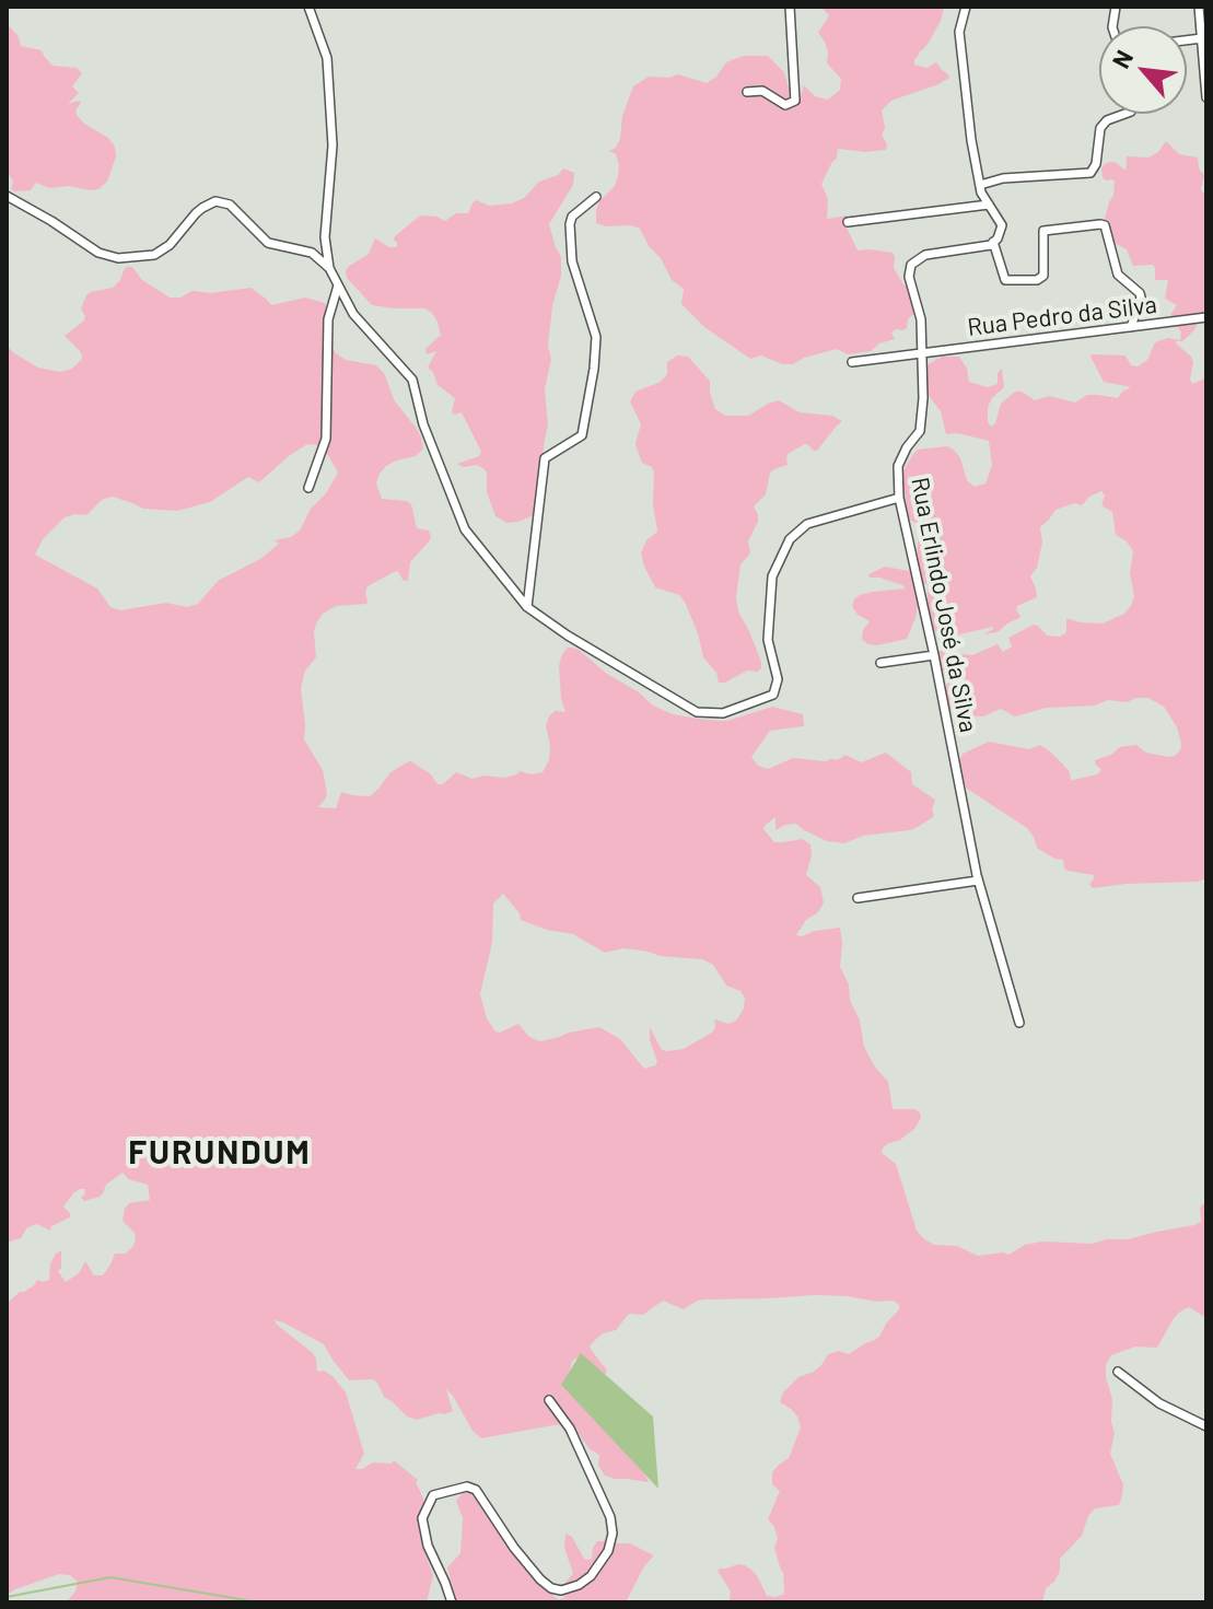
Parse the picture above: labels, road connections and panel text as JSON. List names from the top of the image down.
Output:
{
  "streets": {
    "street": ["Rua Pedro da Silva", "Rua Erlindo José da Silva"]
  },
  "crossings": [
    ["Rua Pedro da Silva", "Rua Erlindo José da Silva"]
  ],
  "districts": ["FURUNDUM"],
  "north": "top left"
}
